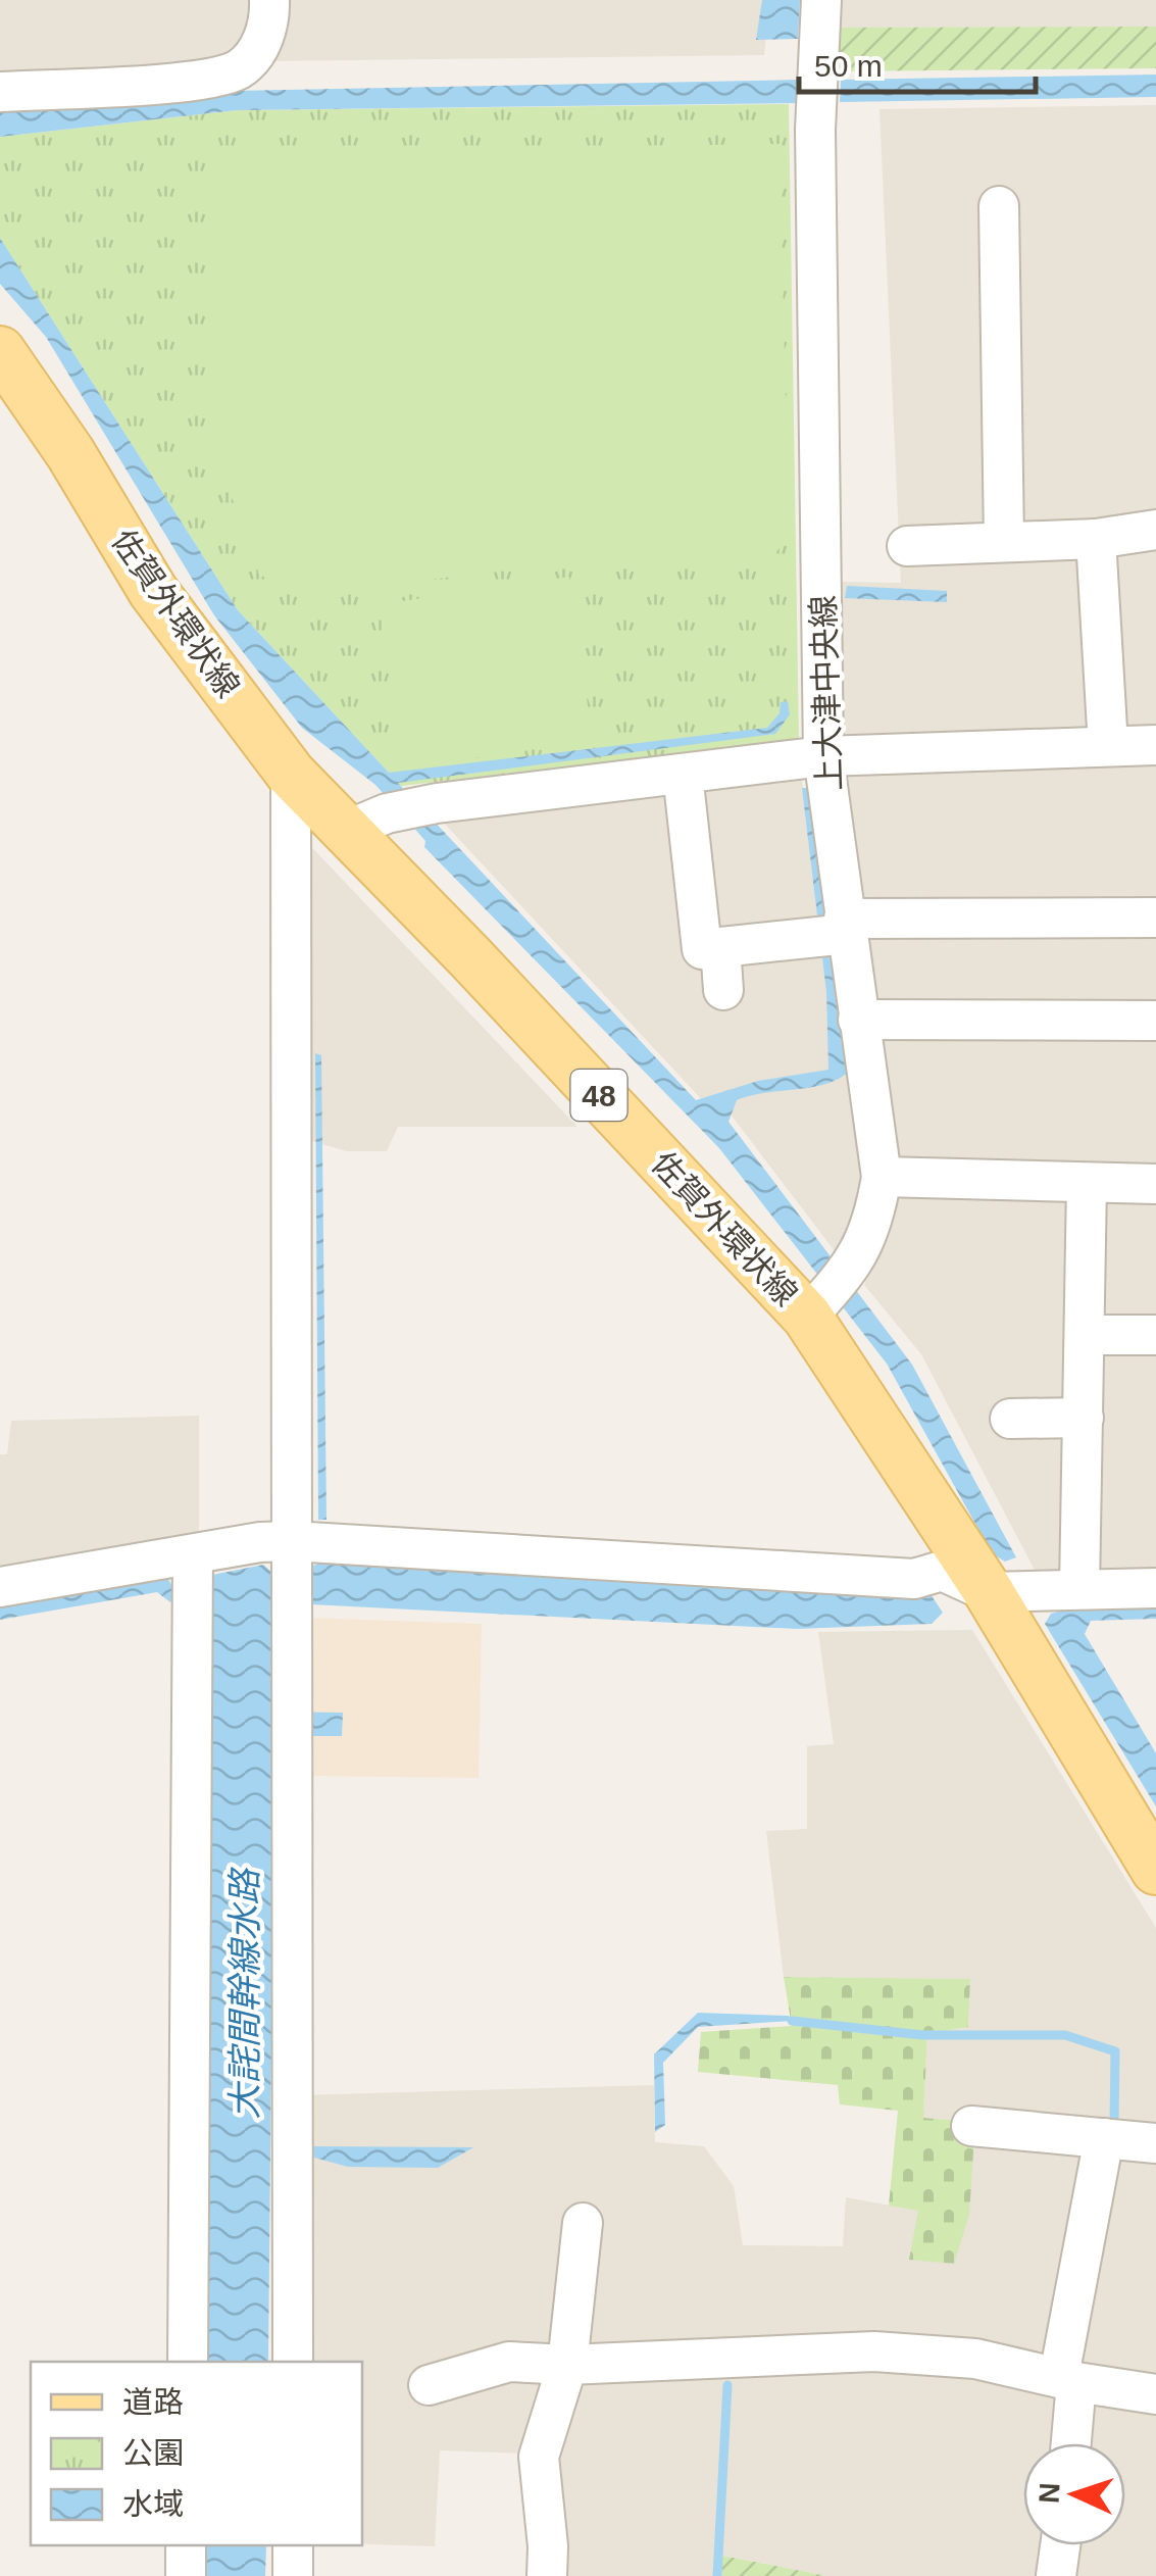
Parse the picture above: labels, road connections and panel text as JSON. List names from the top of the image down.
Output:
{
  "streets": {
    "main road": ["佐賀外環状線", "48"],
    "street": ["上大津中央線"]
  },
  "crossings": [
    ["佐賀外環状線", "上大津中央線"]
  ],
  "water": ["大詫間幹線水路"],
  "legend": ["道路", "公園", "水域"],
  "scale_bar": "50 m",
  "north": "left"
}
